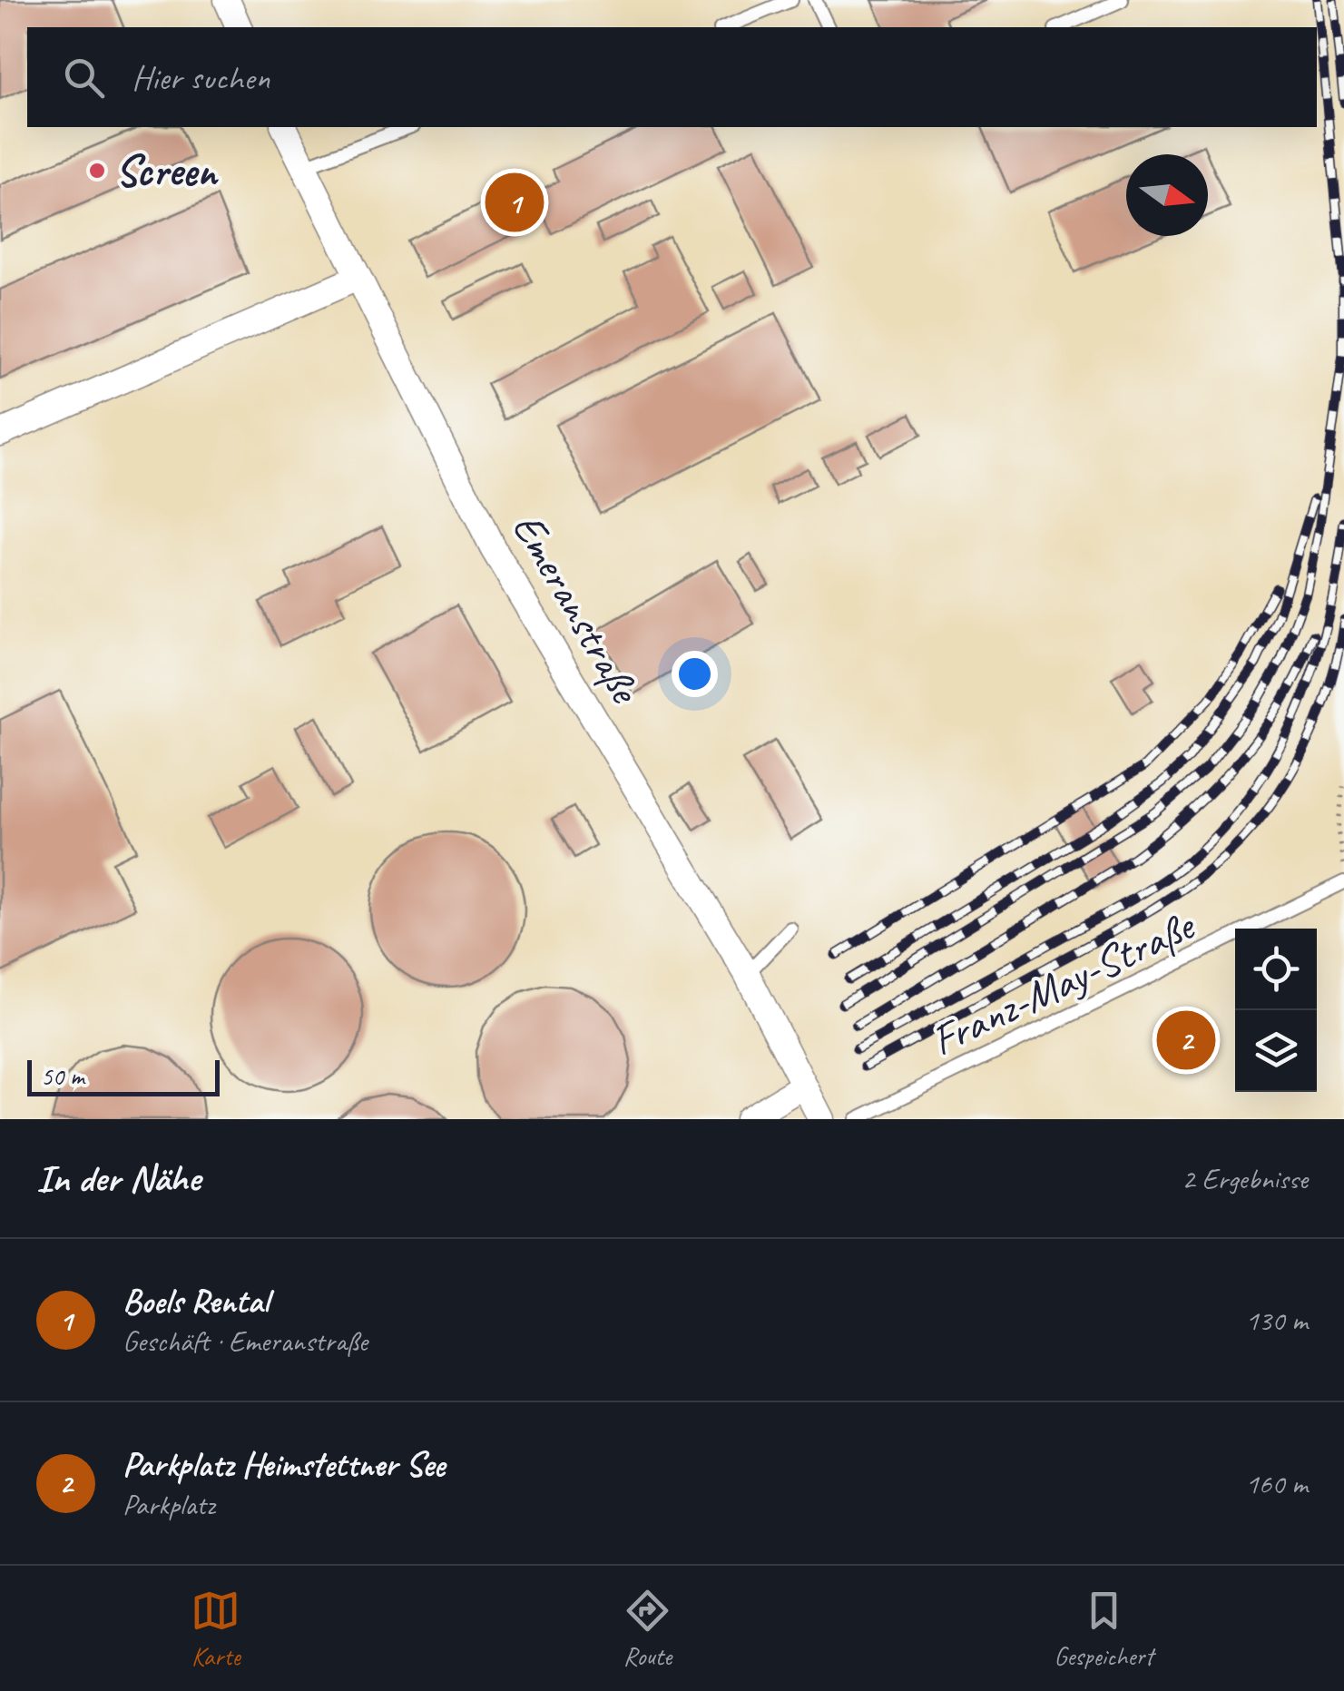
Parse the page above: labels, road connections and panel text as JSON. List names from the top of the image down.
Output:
{
  "streets": {
    "street": ["Emeranstraße"],
    "lane": ["Franz-May-Straße"]
  },
  "places": ["Screen"],
  "scale_bar": "50 m",
  "north": "right",
  "page": {
    "search": "Hier suchen",
    "pins": ["1", "2"],
    "scale": "50 m",
    "heading": ["In der Nähe", "2 Ergebnisse"],
    "list": [
      {
        "mark": "1",
        "name": "Boels Rental",
        "note": "Geschäft · Emeranstraße",
        "value": "130 m"
      },
      {
        "mark": "2",
        "name": "Parkplatz Heimstettner See",
        "note": "Parkplatz",
        "value": "160 m"
      }
    ],
    "nav": ["Karte", "Route", "Gespeichert"]
  }
}
